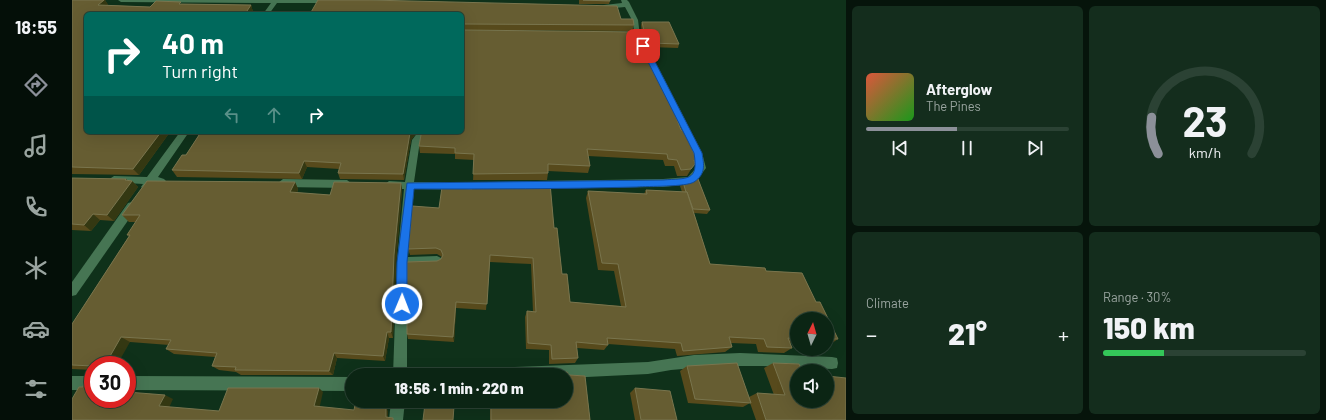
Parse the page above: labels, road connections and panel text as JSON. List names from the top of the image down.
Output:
{
  "north": "top",
  "page": {
    "tabs": "18:55",
    "turn": ["40 m", "Turn right"],
    "song": ["Afterglow", "The Pines"],
    "tile": [
      "Climate",
      ["Range · 30%", "150 km"]
    ],
    "heat": ["−", "21°", "+"],
    "limit": "30",
    "trip": "18:56 · 1 min · 220 m",
    "gauge": ["23", "km/h"]
  }
}
